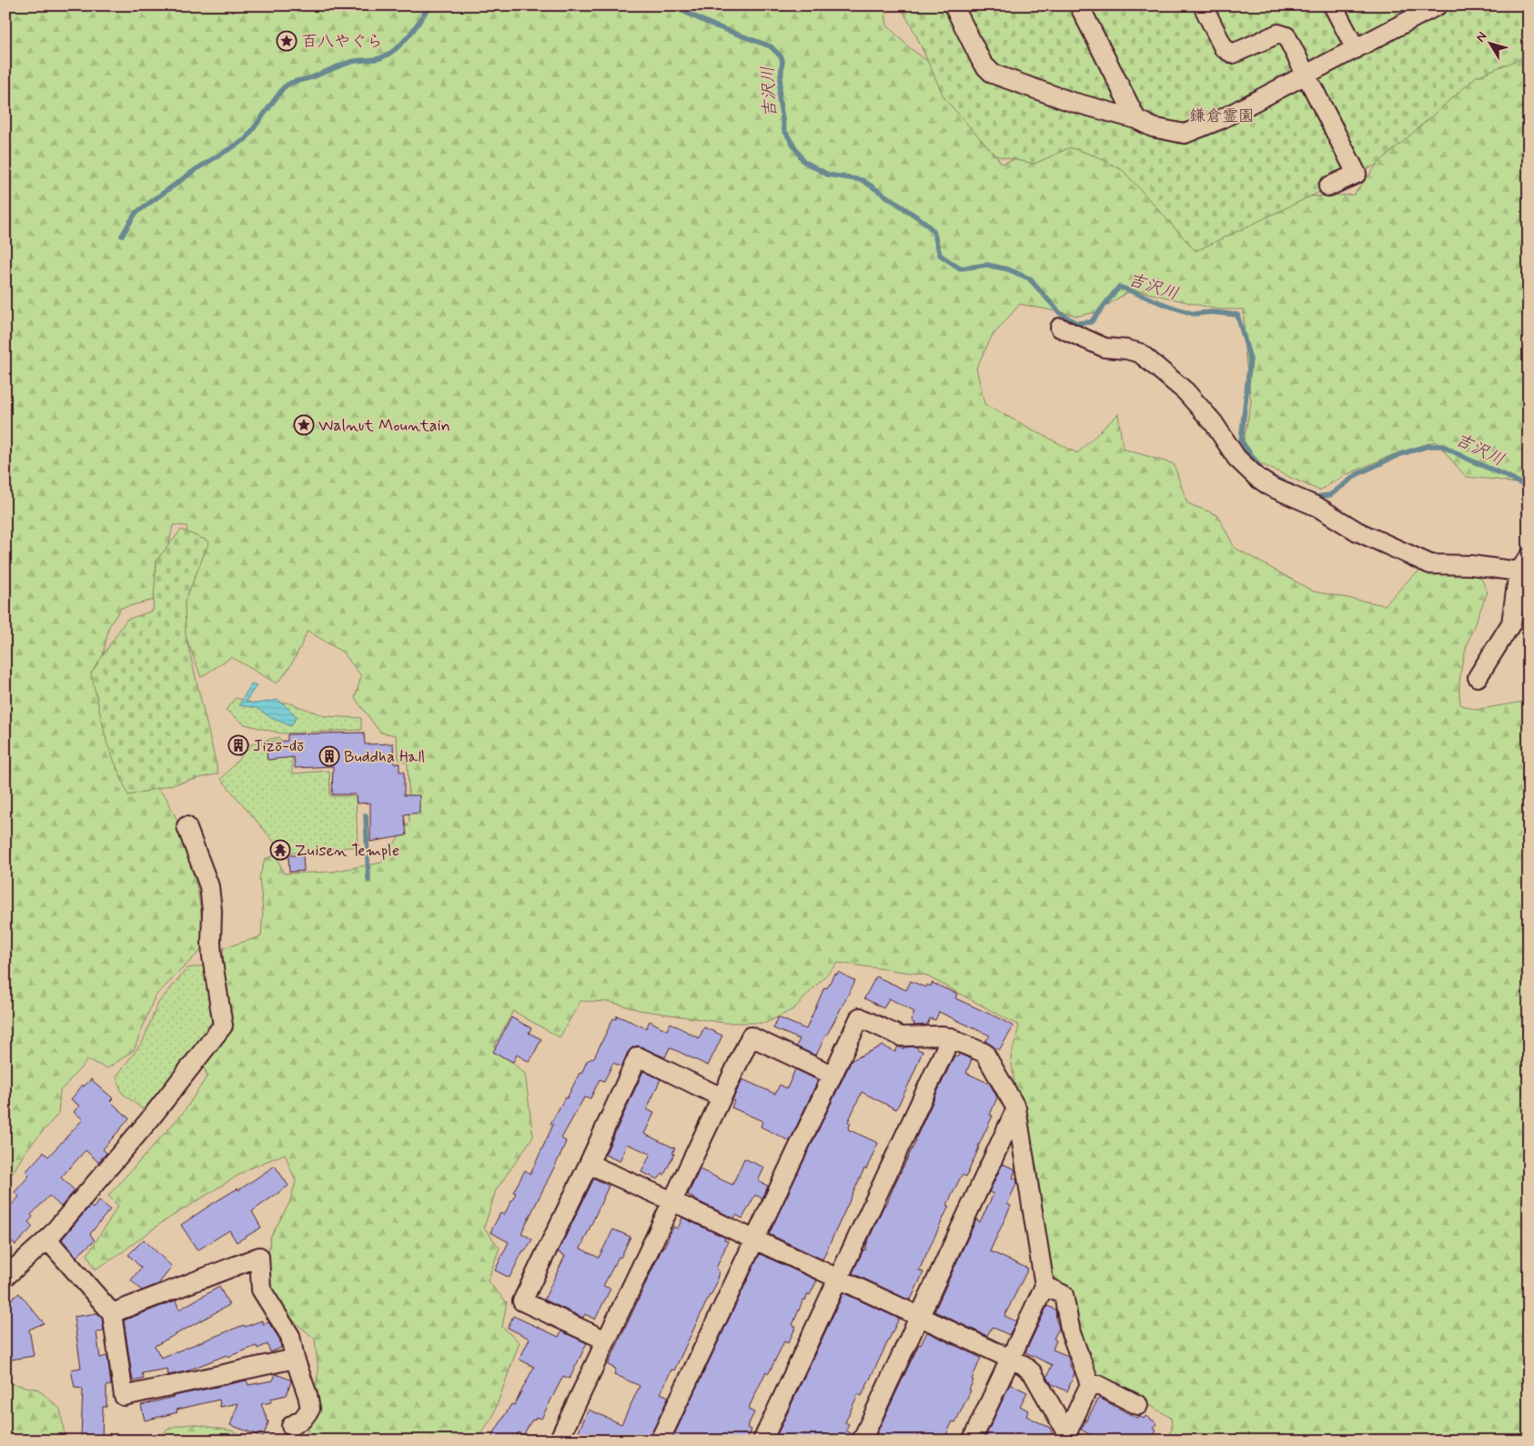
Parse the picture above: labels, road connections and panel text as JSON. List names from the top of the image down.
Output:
{
  "water": ["吉沢川"],
  "parks": ["鎌倉霊園"],
  "places": {
    "place": ["百八やぐら", "Walnut Mountain"],
    "building": ["Jizō-dō", "Buddha Hall"],
    "temple": ["Zuisen Temple"]
  },
  "north": "top left"
}
